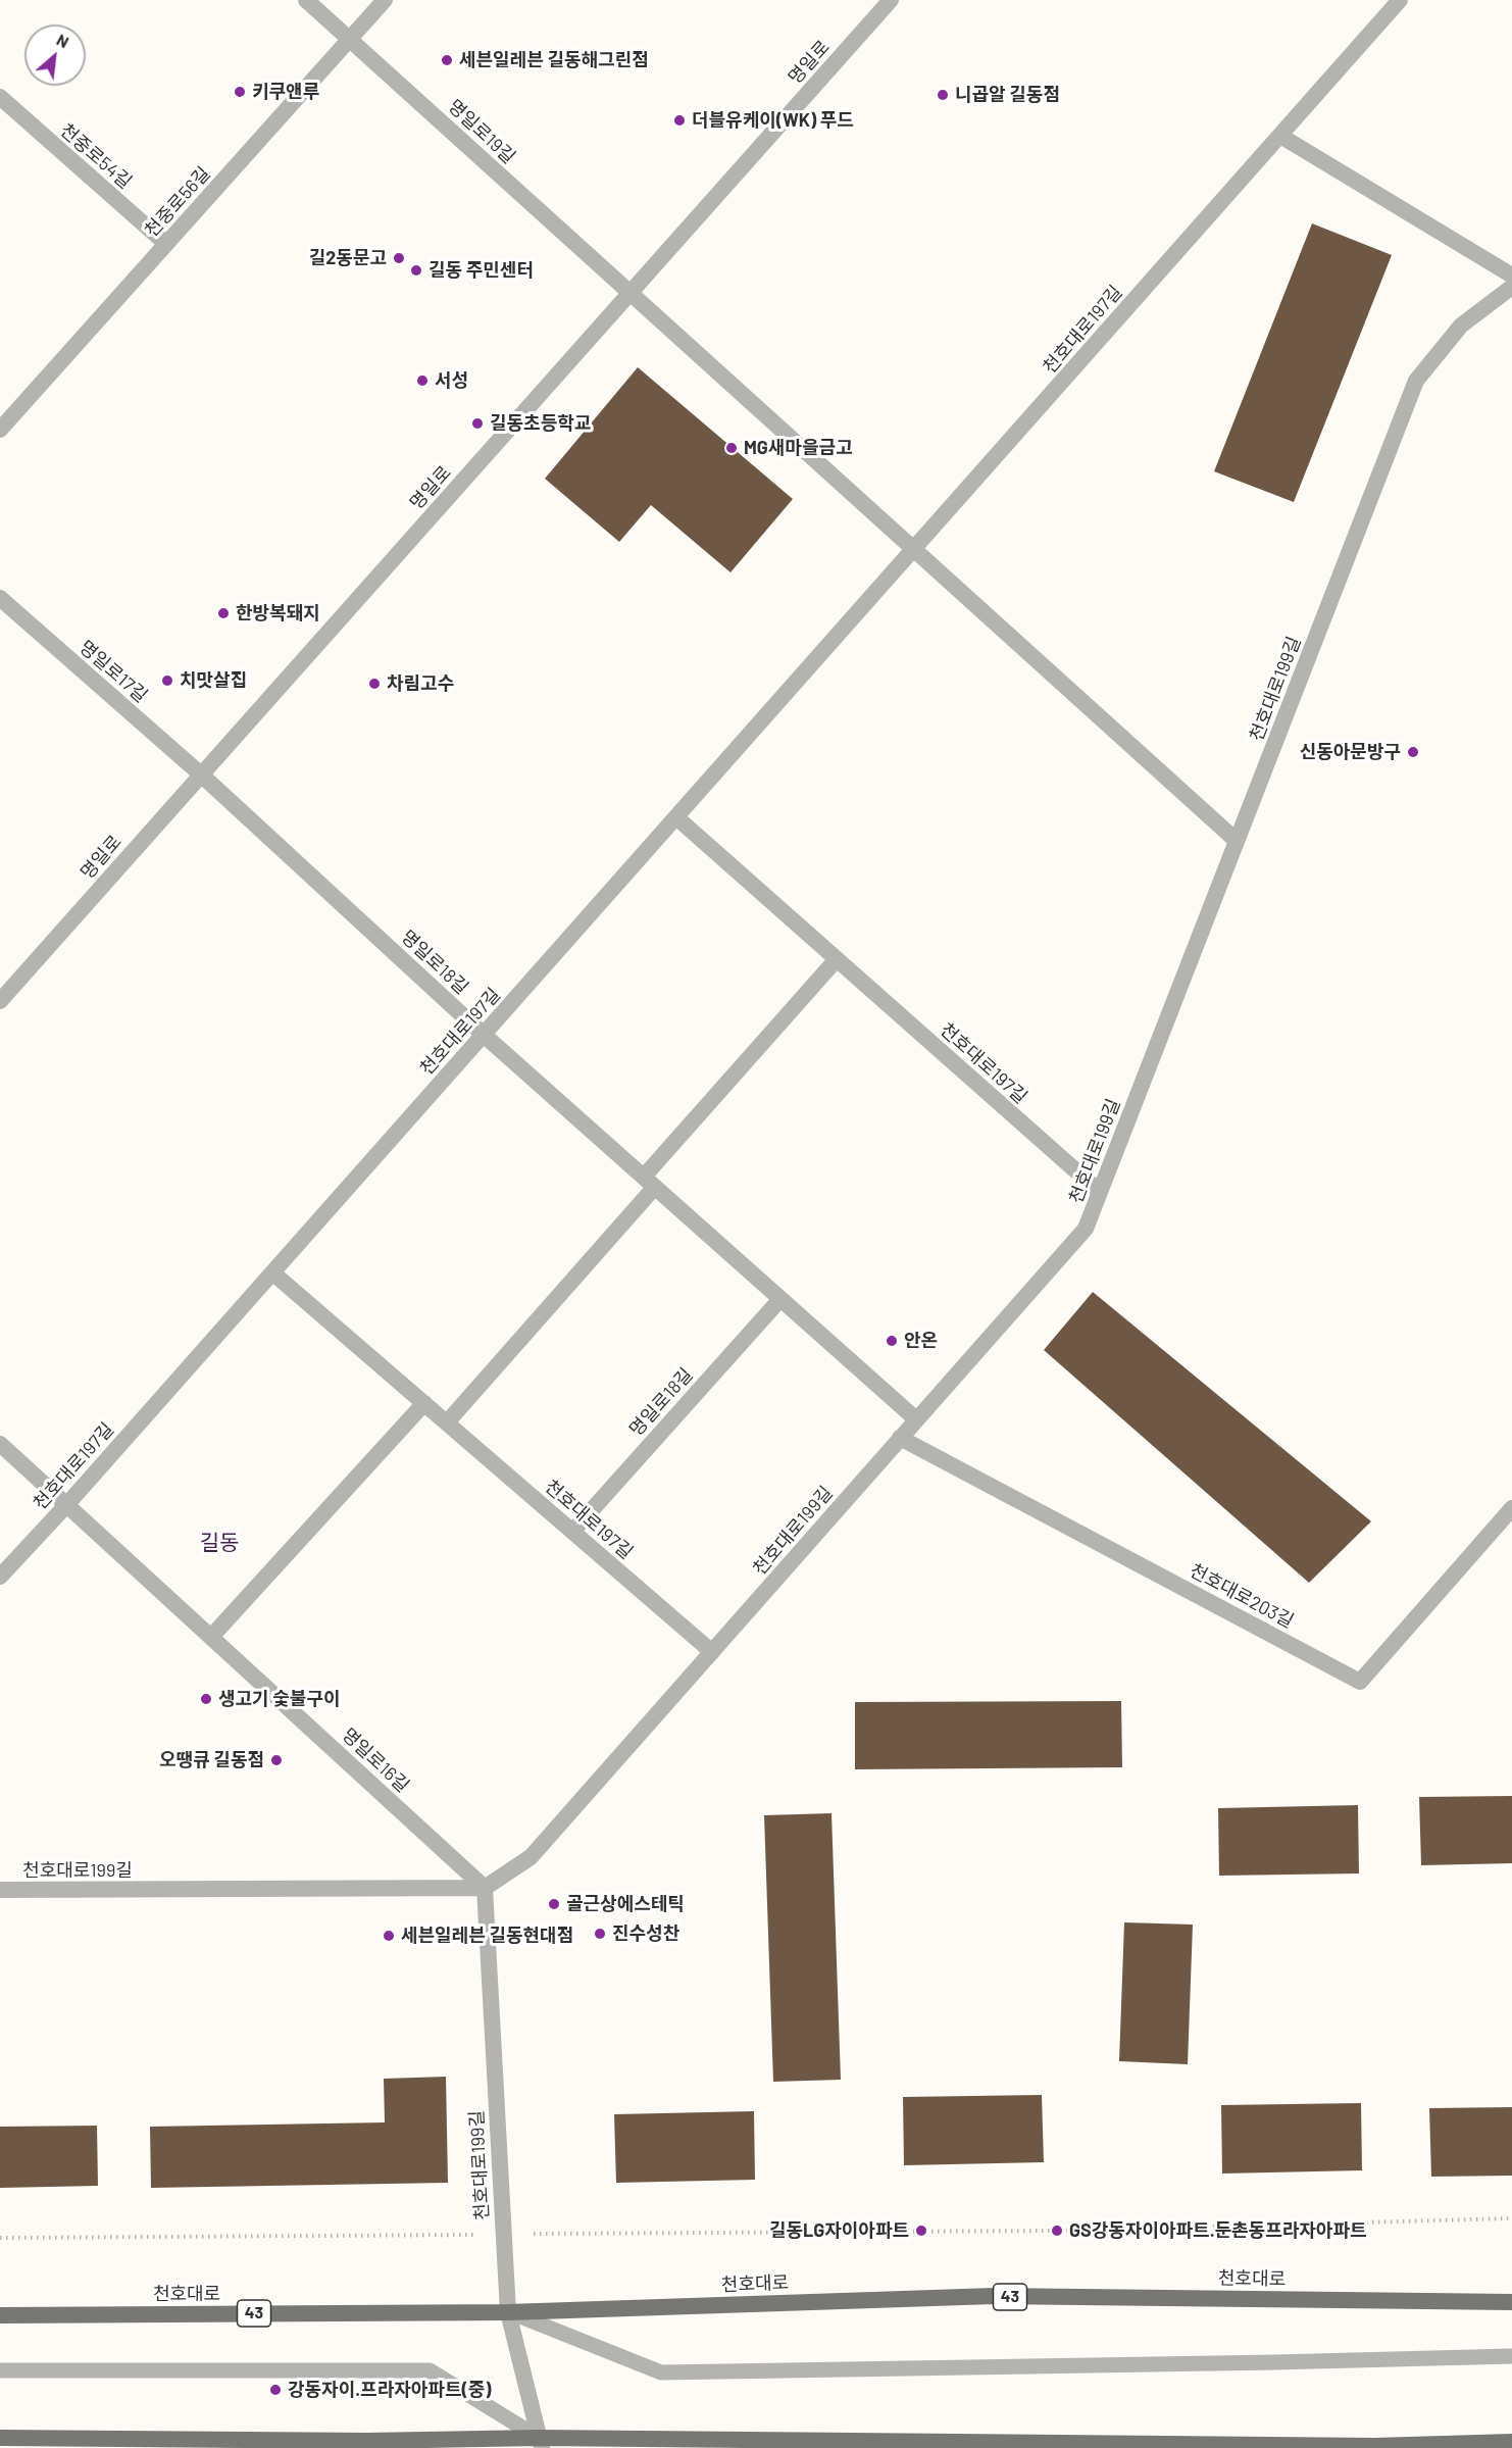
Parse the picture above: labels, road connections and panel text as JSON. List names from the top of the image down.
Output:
{
  "streets": {
    "main road": ["천호대로", "43"],
    "street": [
      "명일로",
      "명일로19길",
      "천중로54길",
      "천중로56길",
      "천호대로197길",
      "명일로17길",
      "천호대로199길",
      "명일로18길",
      "천호대로203길",
      "명일로16길"
    ]
  },
  "crossings": [
    ["명일로", "명일로19길"],
    ["명일로", "명일로17길"],
    ["명일로", "명일로18길"],
    ["명일로19길", "천중로56길"],
    ["천중로54길", "천중로56길"],
    ["천호대로197길", "천호대로199길"],
    ["천호대로197길", "명일로18길"],
    ["천호대로197길", "명일로16길"],
    ["명일로17길", "명일로18길"],
    ["천호대로199길", "명일로18길"],
    ["천호대로199길", "천호대로203길"],
    ["천호대로199길", "명일로16길"],
    ["천호대로199길", "천호대로"]
  ],
  "districts": ["길동"],
  "places": [
    "세븐일레븐 길동해그린점",
    "키쿠앤루",
    "니곱알 길동점",
    "더블유케이(WK) 푸드",
    "길2동문고",
    "길동 주민센터",
    "서성",
    "길동초등학교",
    "MG새마을금고",
    "한방복돼지",
    "치맛살집",
    "차림고수",
    "신동아문방구",
    "안온",
    "생고기 숯불구이",
    "오땡큐 길동점",
    "골근상에스테틱",
    "진수성찬",
    "세븐일레븐 길동현대점",
    "길동LG자이아파트",
    "GS강동자이아파트.둔촌동프라자아파트",
    "강동자이.프라자아파트(중)"
  ],
  "north": "top right"
}
